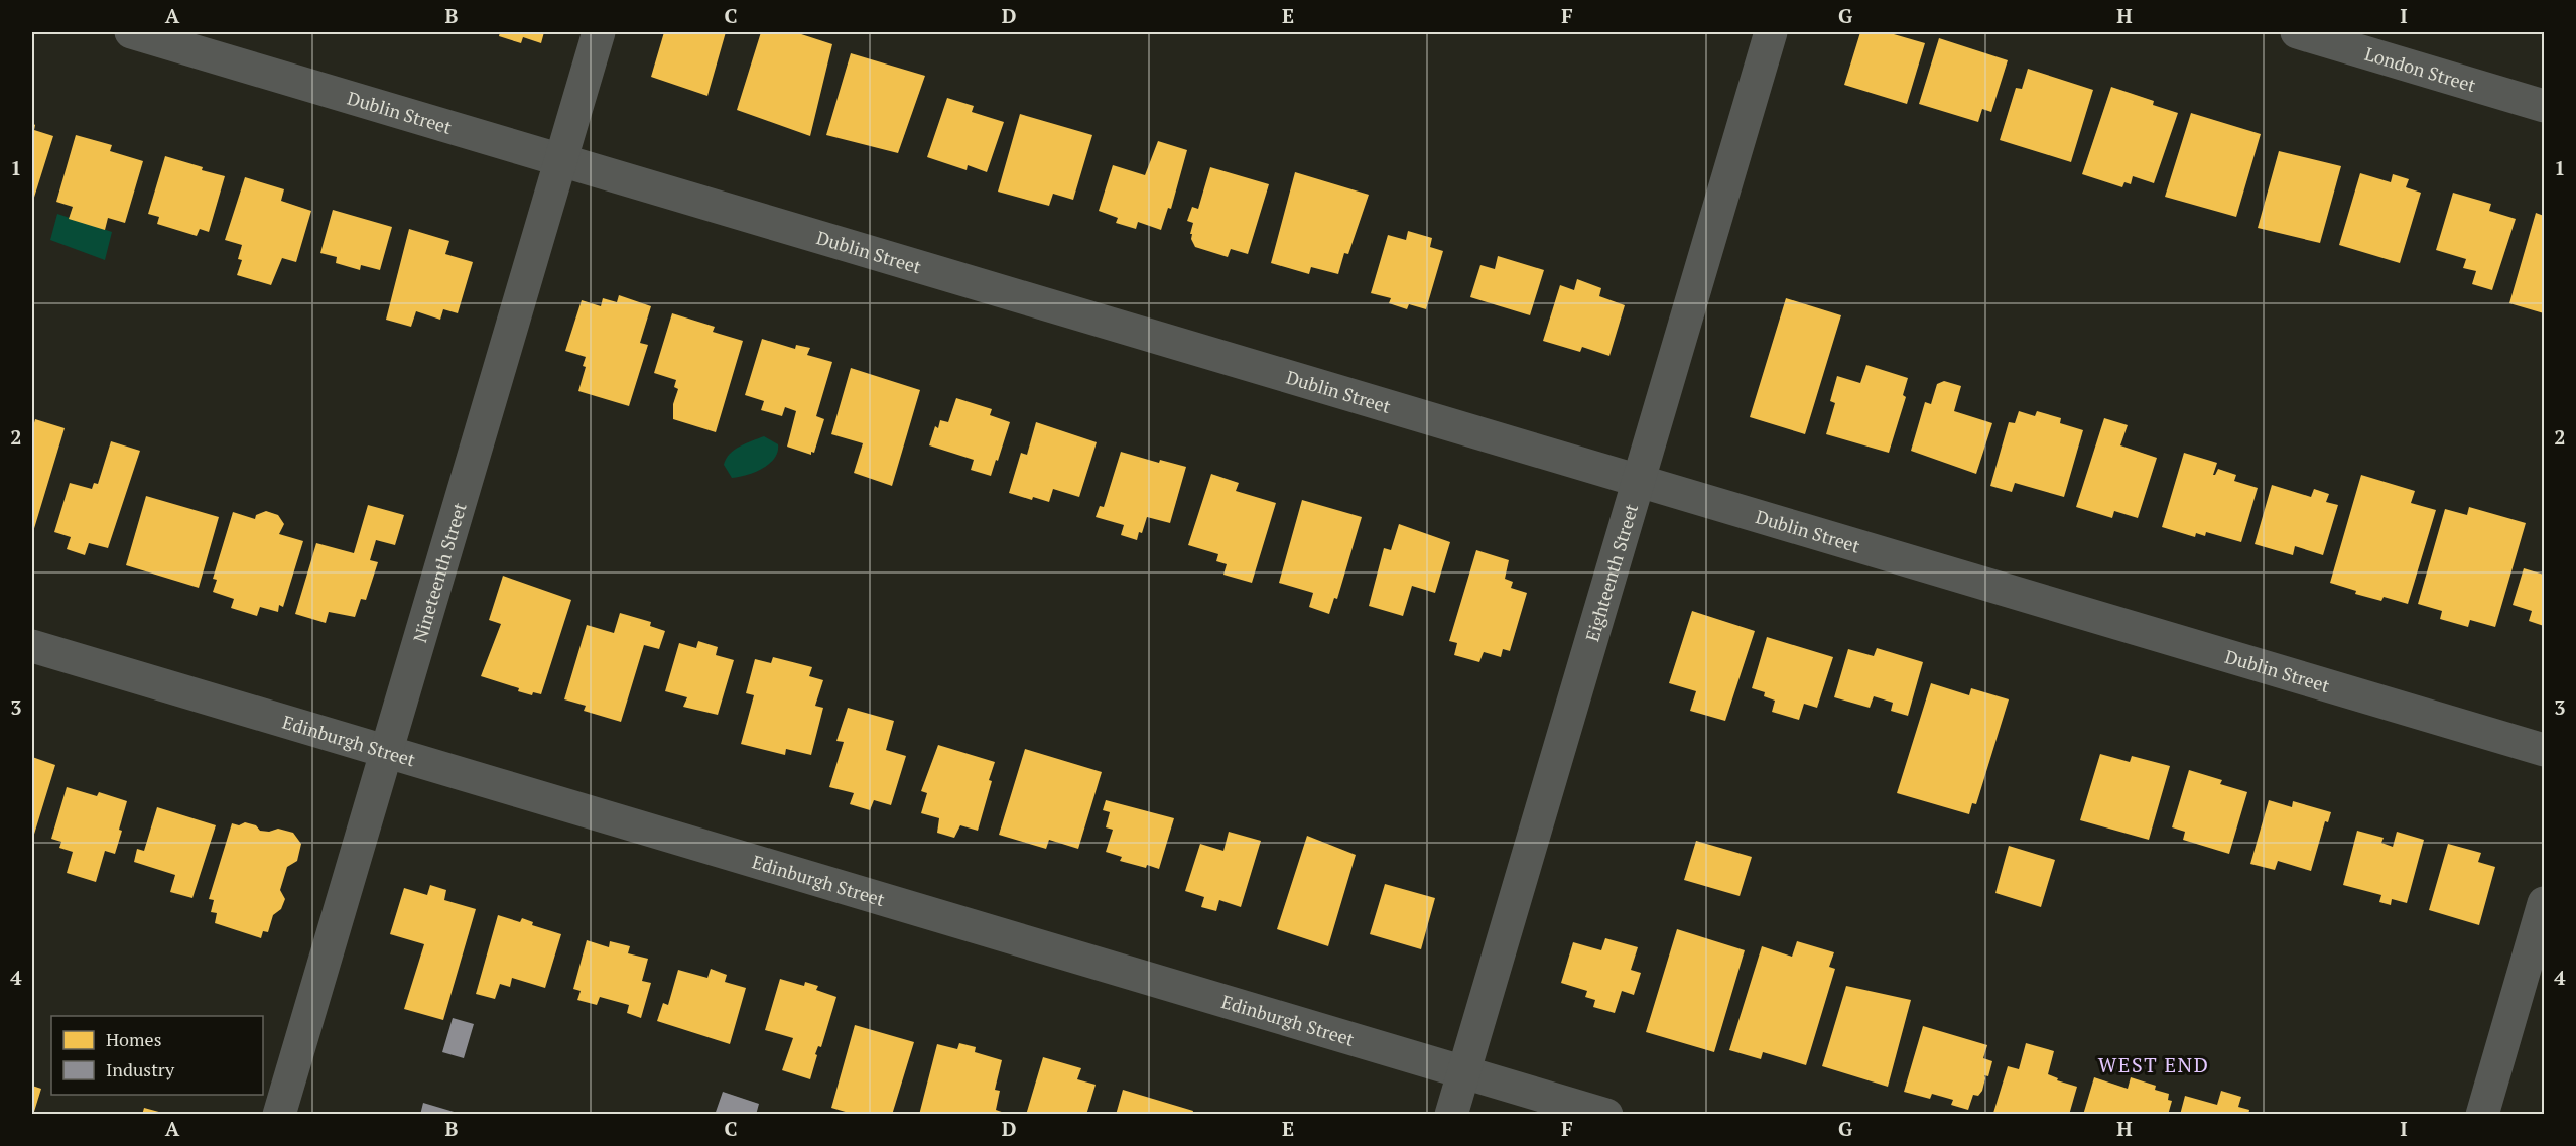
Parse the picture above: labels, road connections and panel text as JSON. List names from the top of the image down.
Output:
{
  "streets": {
    "street": [
      "London Street",
      "Dublin Street",
      "Nineteenth Street",
      "Eighteenth Street",
      "Edinburgh Street"
    ]
  },
  "crossings": [
    ["Dublin Street", "Nineteenth Street"],
    ["Dublin Street", "Eighteenth Street"],
    ["Nineteenth Street", "Edinburgh Street"],
    ["Eighteenth Street", "Edinburgh Street"]
  ],
  "districts": ["WEST END"],
  "legend": ["Homes", "Industry"],
  "grid": {
    "columns": [
      "A",
      "B",
      "C",
      "D",
      "E",
      "F",
      "G",
      "H",
      "I"
    ],
    "rows": [
      "1",
      "2",
      "3",
      "4"
    ]
  }
}
